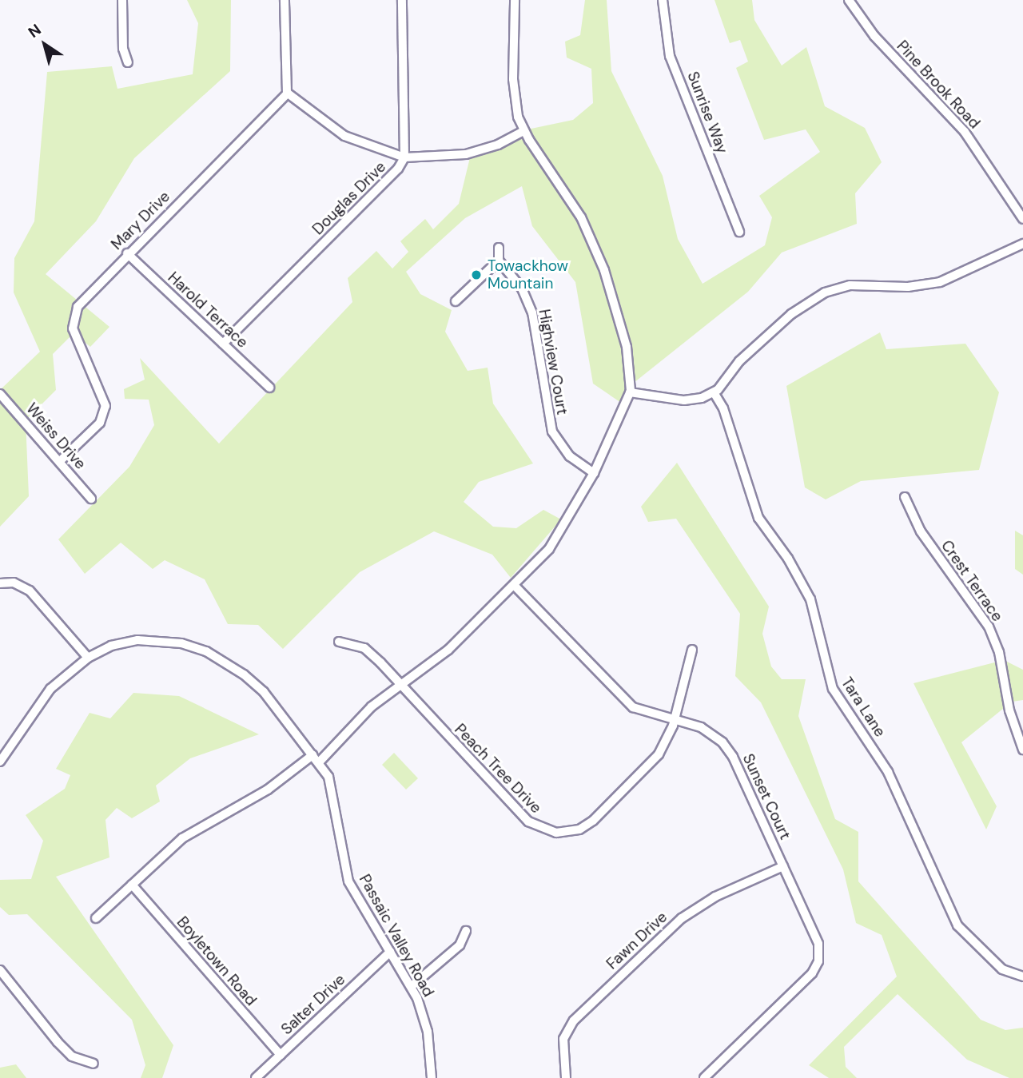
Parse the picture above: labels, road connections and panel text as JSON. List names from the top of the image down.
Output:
{
  "streets": {
    "street": [
      "Pine Brook Road",
      "Sunrise Way",
      "Douglas Drive",
      "Mary Drive",
      "Harold Terrace",
      "Highview Court",
      "Weiss Drive",
      "Crest Terrace",
      "Tara Lane",
      "Peach Tree Drive",
      "Sunset Court",
      "Passaic Valley Road",
      "Fawn Drive",
      "Boyletown Road",
      "Salter Drive"
    ]
  },
  "crossings": [
    ["Douglas Drive", "Harold Terrace"],
    ["Mary Drive", "Harold Terrace"],
    ["Mary Drive", "Weiss Drive"],
    ["Peach Tree Drive", "Sunset Court"],
    ["Sunset Court", "Fawn Drive"],
    ["Passaic Valley Road", "Salter Drive"],
    ["Boyletown Road", "Salter Drive"]
  ],
  "places": ["Towackhow Mountain"],
  "north": "top left"
}
